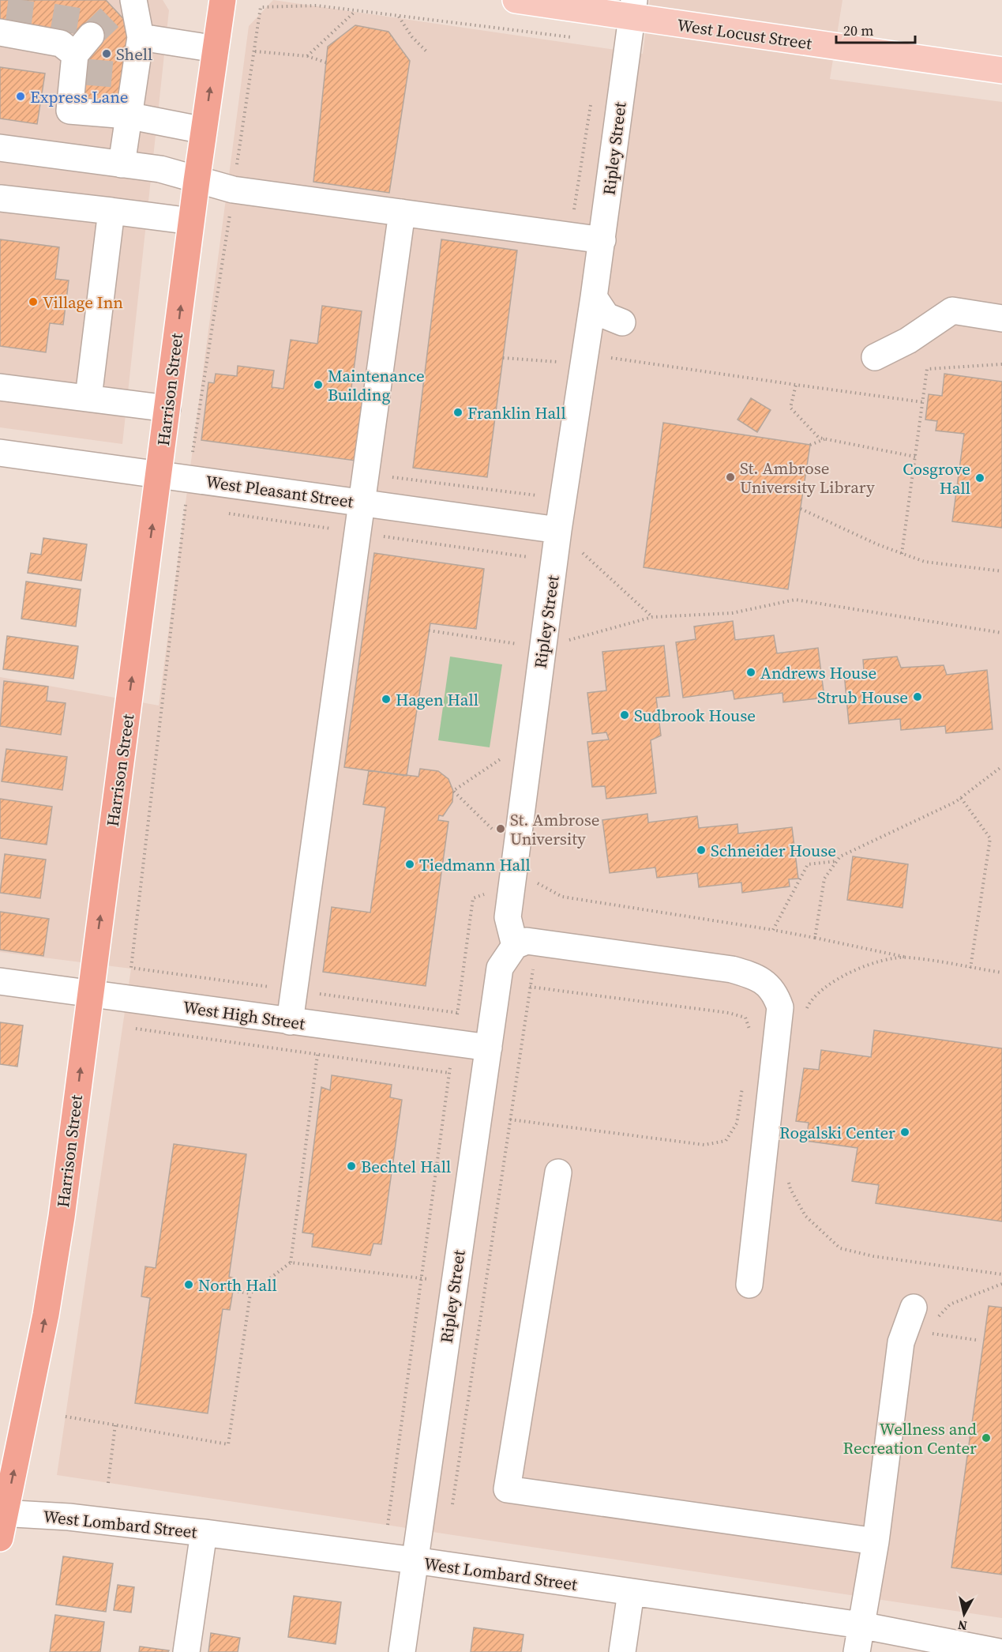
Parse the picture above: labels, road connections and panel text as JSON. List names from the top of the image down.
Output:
{
  "streets": {
    "highway": ["Harrison Street"],
    "main road": ["West Locust Street"],
    "street": [
      "Ripley Street",
      "West Pleasant Street",
      "West High Street",
      "West Lombard Street"
    ]
  },
  "crossings": [
    ["West Locust Street", "Ripley Street"],
    ["Ripley Street", "West Pleasant Street"],
    ["Ripley Street", "West High Street"],
    ["Ripley Street", "West Lombard Street"],
    ["Harrison Street", "West Pleasant Street"],
    ["Harrison Street", "West High Street"],
    ["Harrison Street", "West Lombard Street"]
  ],
  "one_way": ["Harrison Street"],
  "places": [
    "Shell",
    "Express Lane",
    "Village Inn",
    "Maintenance Building",
    "Franklin Hall",
    "St. Ambrose University Library",
    "Cosgrove Hall",
    "Andrews House",
    "Strub House",
    "Hagen Hall",
    "Sudbrook House",
    "St. Ambrose University",
    "Schneider House",
    "Tiedmann Hall",
    "Rogalski Center",
    "Bechtel Hall",
    "North Hall",
    "Wellness and Recreation Center"
  ],
  "scale_bar": "20 m",
  "north": "bottom"
}
